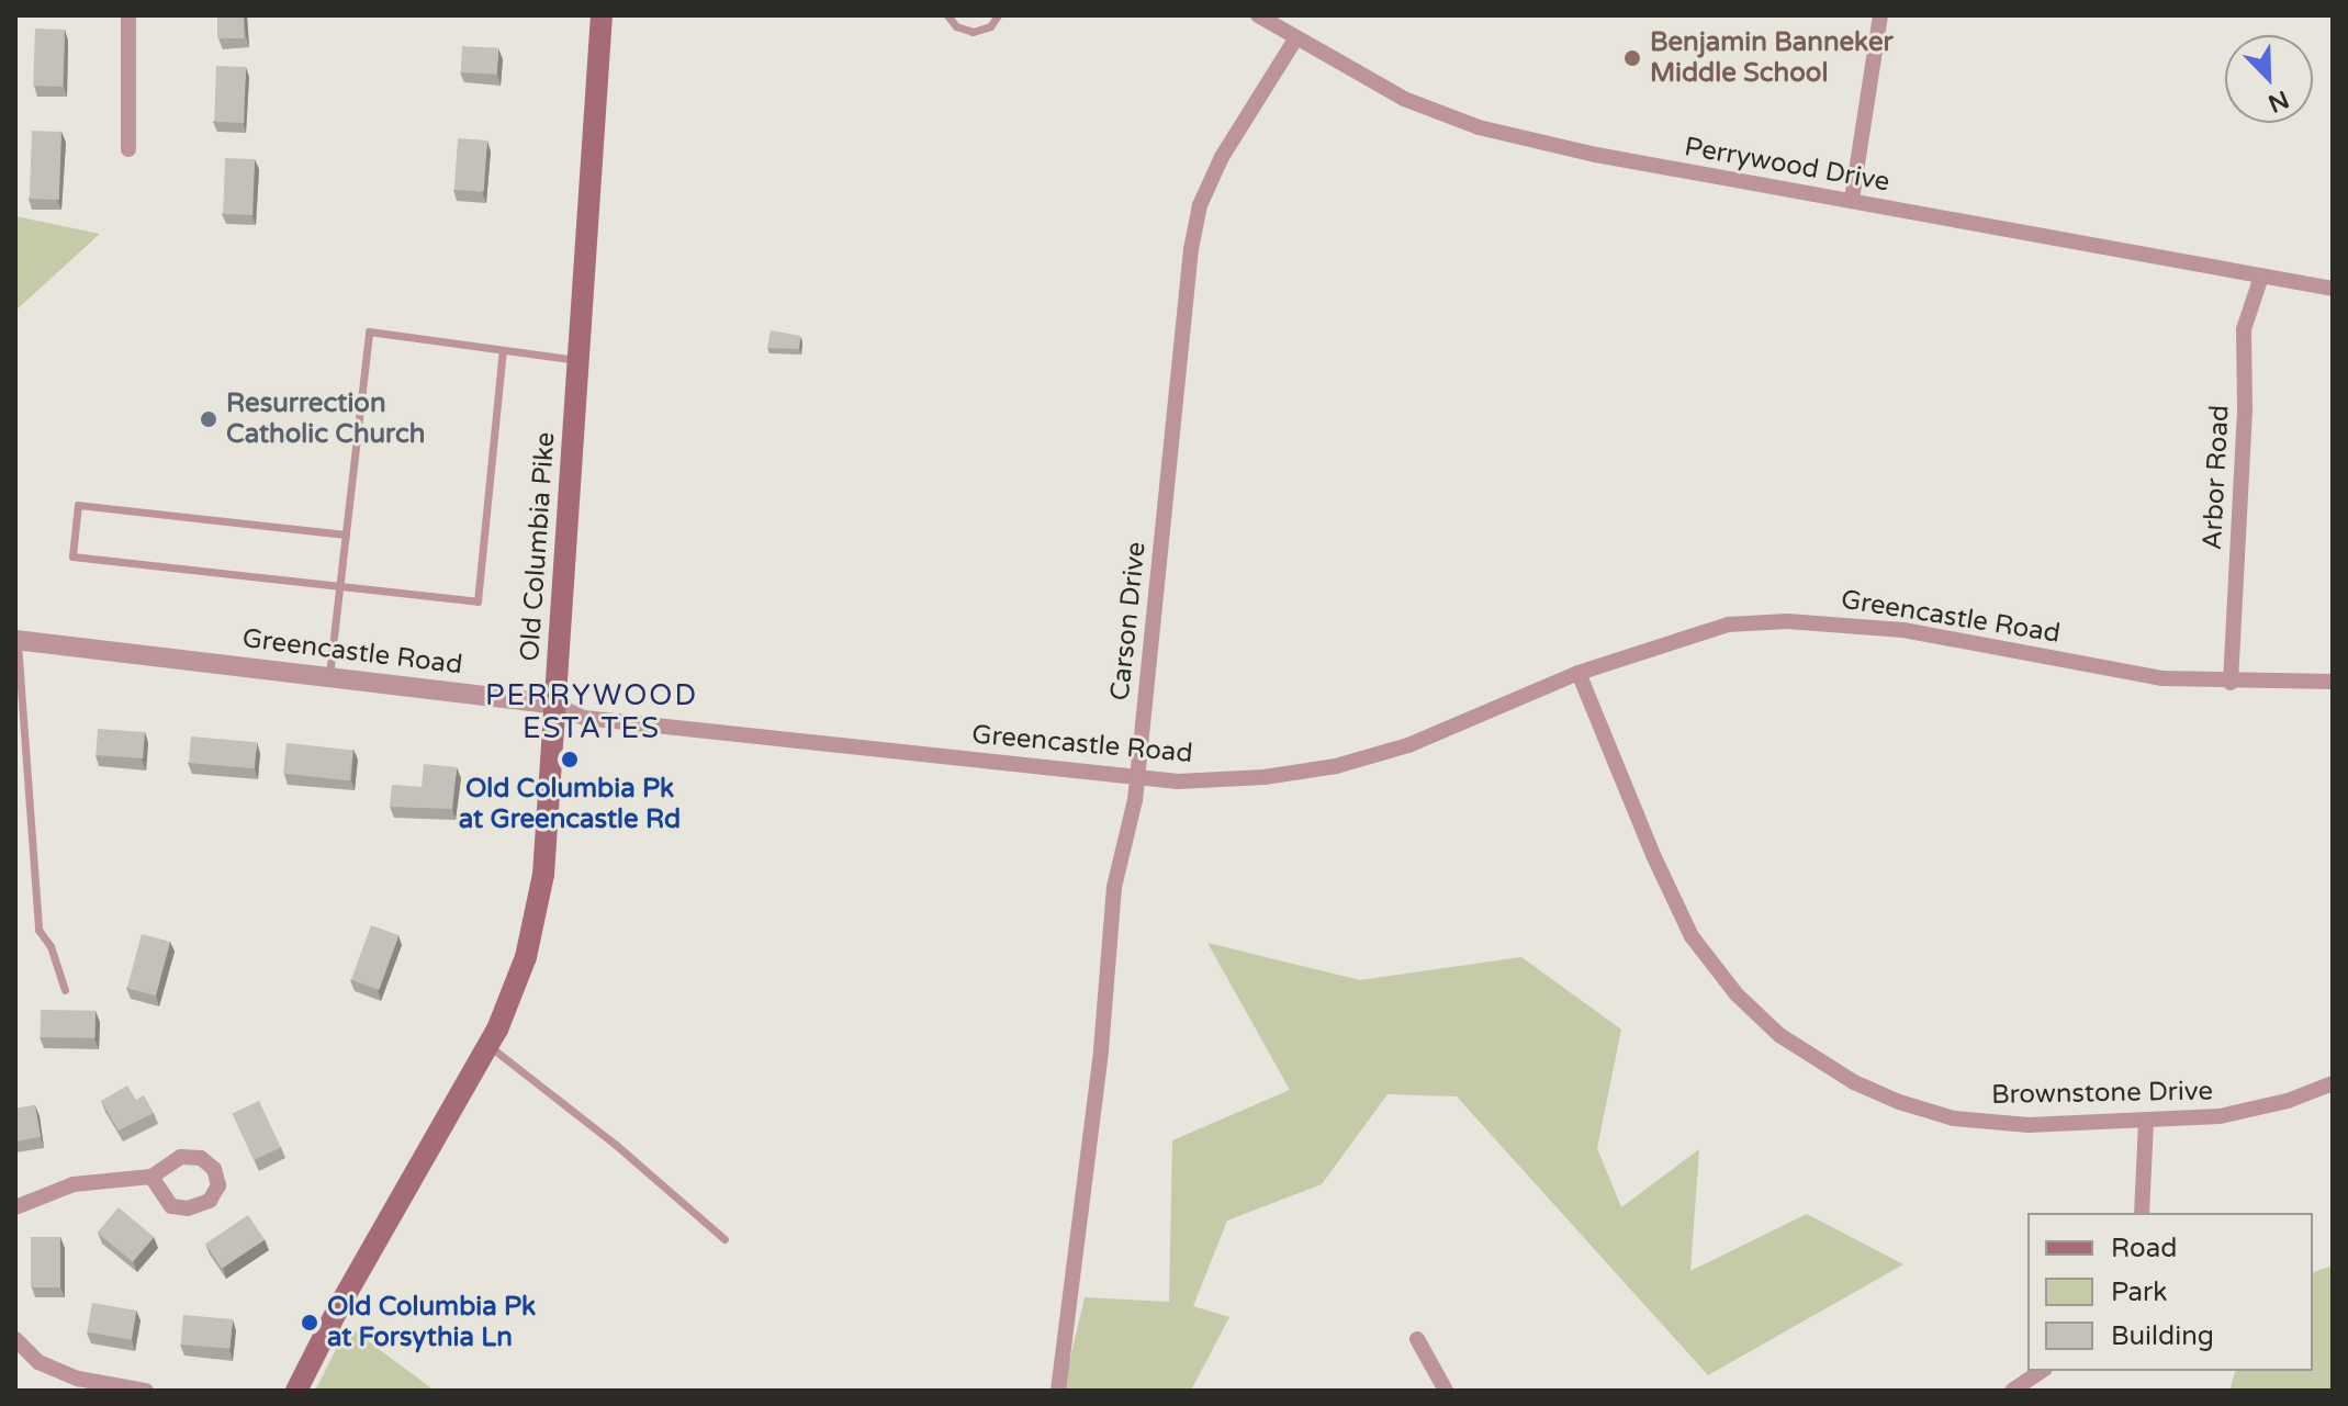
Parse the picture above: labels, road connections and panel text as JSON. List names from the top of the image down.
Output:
{
  "streets": {
    "main road": ["Old Columbia Pike"],
    "street": [
      "Perrywood Drive",
      "Arbor Road",
      "Greencastle Road",
      "Carson Drive",
      "Brownstone Drive"
    ]
  },
  "crossings": [
    ["Perrywood Drive", "Arbor Road"],
    ["Perrywood Drive", "Carson Drive"],
    ["Arbor Road", "Greencastle Road"],
    ["Old Columbia Pike", "Greencastle Road"],
    ["Greencastle Road", "Carson Drive"],
    ["Greencastle Road", "Brownstone Drive"]
  ],
  "districts": ["PERRYWOOD ESTATES"],
  "places": [
    "Benjamin Banneker Middle School",
    "Resurrection Catholic Church",
    "Old Columbia Pk at Greencastle Rd",
    "Old Columbia Pk at Forsythia Ln"
  ],
  "legend": ["Road", "Park", "Building"],
  "north": "bottom right"
}
